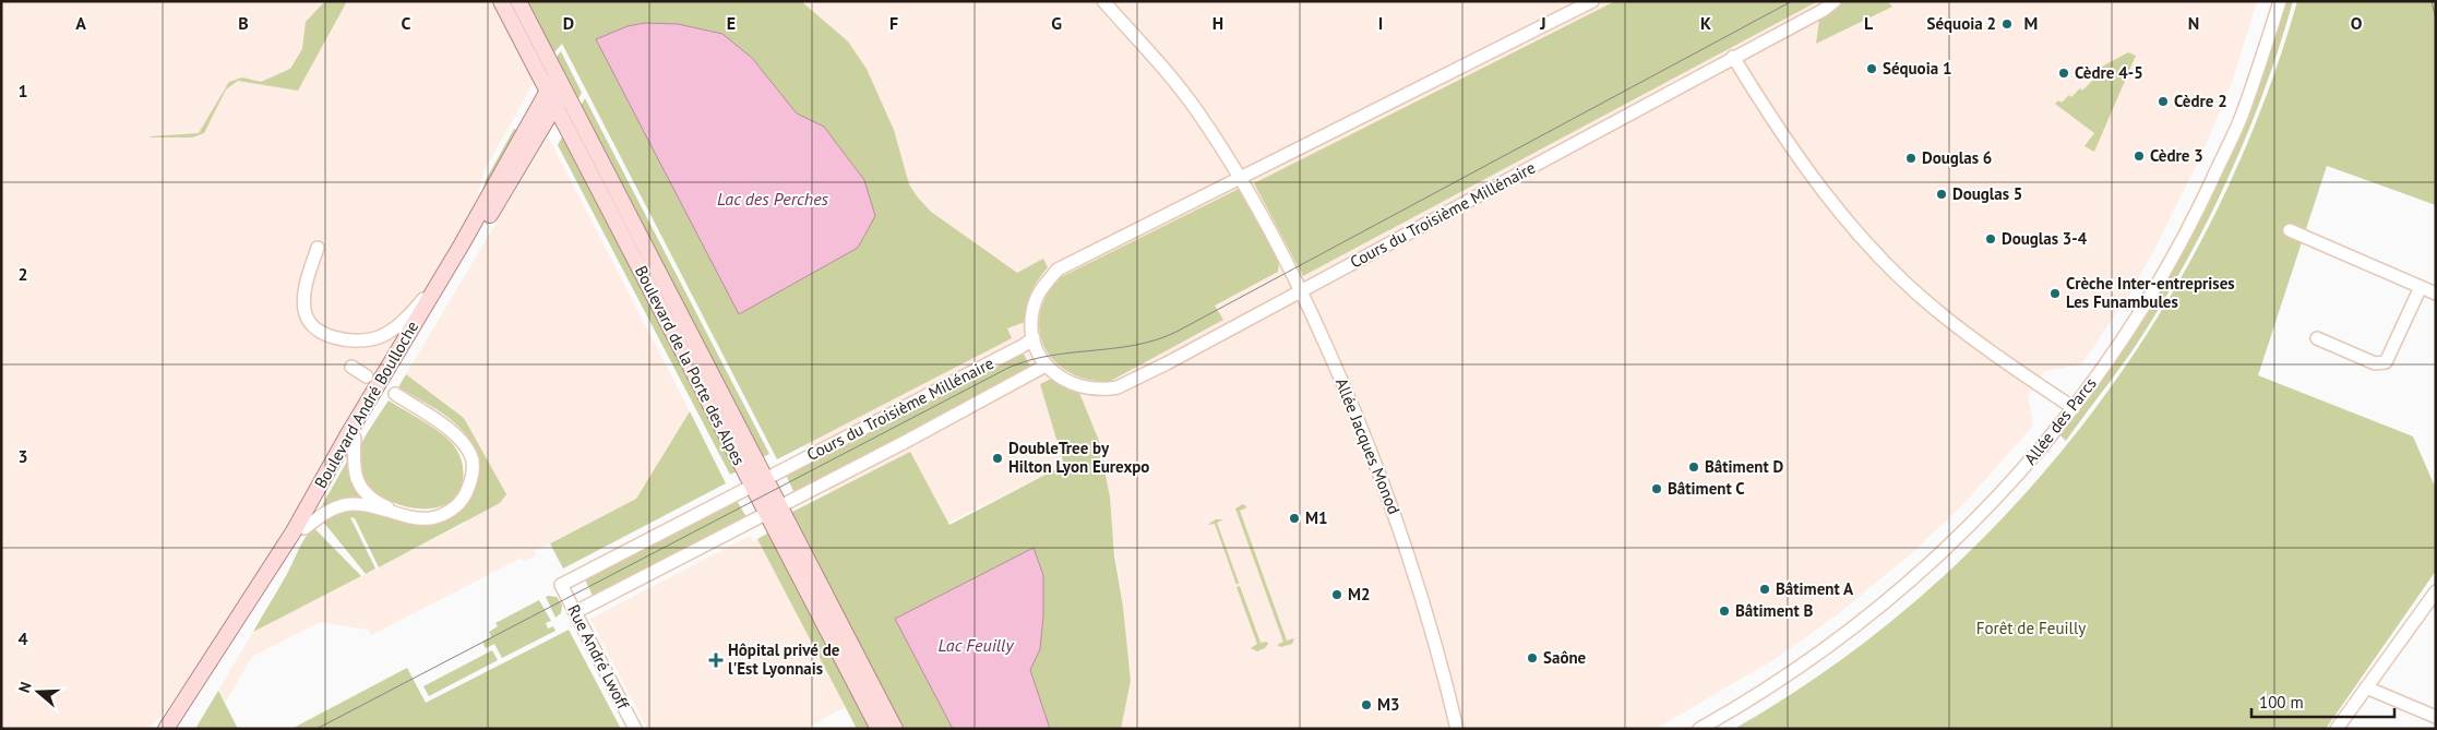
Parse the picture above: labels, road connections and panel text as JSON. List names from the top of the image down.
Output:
{
  "streets": {
    "main road": ["Boulevard de la Porte des Alpes", "Boulevard André Boulloche"],
    "street": [
      "Cours du Troisième Millénaire",
      "Allée des Parcs",
      "Allée Jacques Monod",
      "Rue André Lwoff"
    ]
  },
  "crossings": [
    ["Cours du Troisième Millénaire", "Boulevard de la Porte des Alpes"],
    ["Cours du Troisième Millénaire", "Allée Jacques Monod"],
    ["Cours du Troisième Millénaire", "Rue André Lwoff"],
    ["Boulevard de la Porte des Alpes", "Boulevard André Boulloche"]
  ],
  "water": ["Lac des Perches", "Lac Feuilly"],
  "parks": ["Forêt de Feuilly"],
  "places": {
    "other": [
      "Séquoia 2",
      "Séquoia 1",
      "Cèdre 4-5",
      "Cèdre 2",
      "Cèdre 3",
      "Douglas 6",
      "Douglas 5",
      "Douglas 3-4",
      "Crèche Inter-entreprises Les Funambules",
      "DoubleTree by Hilton Lyon Eurexpo",
      "Bâtiment D",
      "Bâtiment C",
      "M1",
      "Bâtiment A",
      "M2",
      "Bâtiment B",
      "Saône",
      "M3"
    ],
    "health": ["Hôpital privé de l'Est Lyonnais"]
  },
  "scale_bar": "100 m",
  "north": "left",
  "grid": {
    "columns": [
      "A",
      "B",
      "C",
      "D",
      "E",
      "F",
      "G",
      "H",
      "I",
      "J",
      "K",
      "L",
      "M",
      "N",
      "O"
    ],
    "rows": [
      "1",
      "2",
      "3",
      "4"
    ]
  }
}
